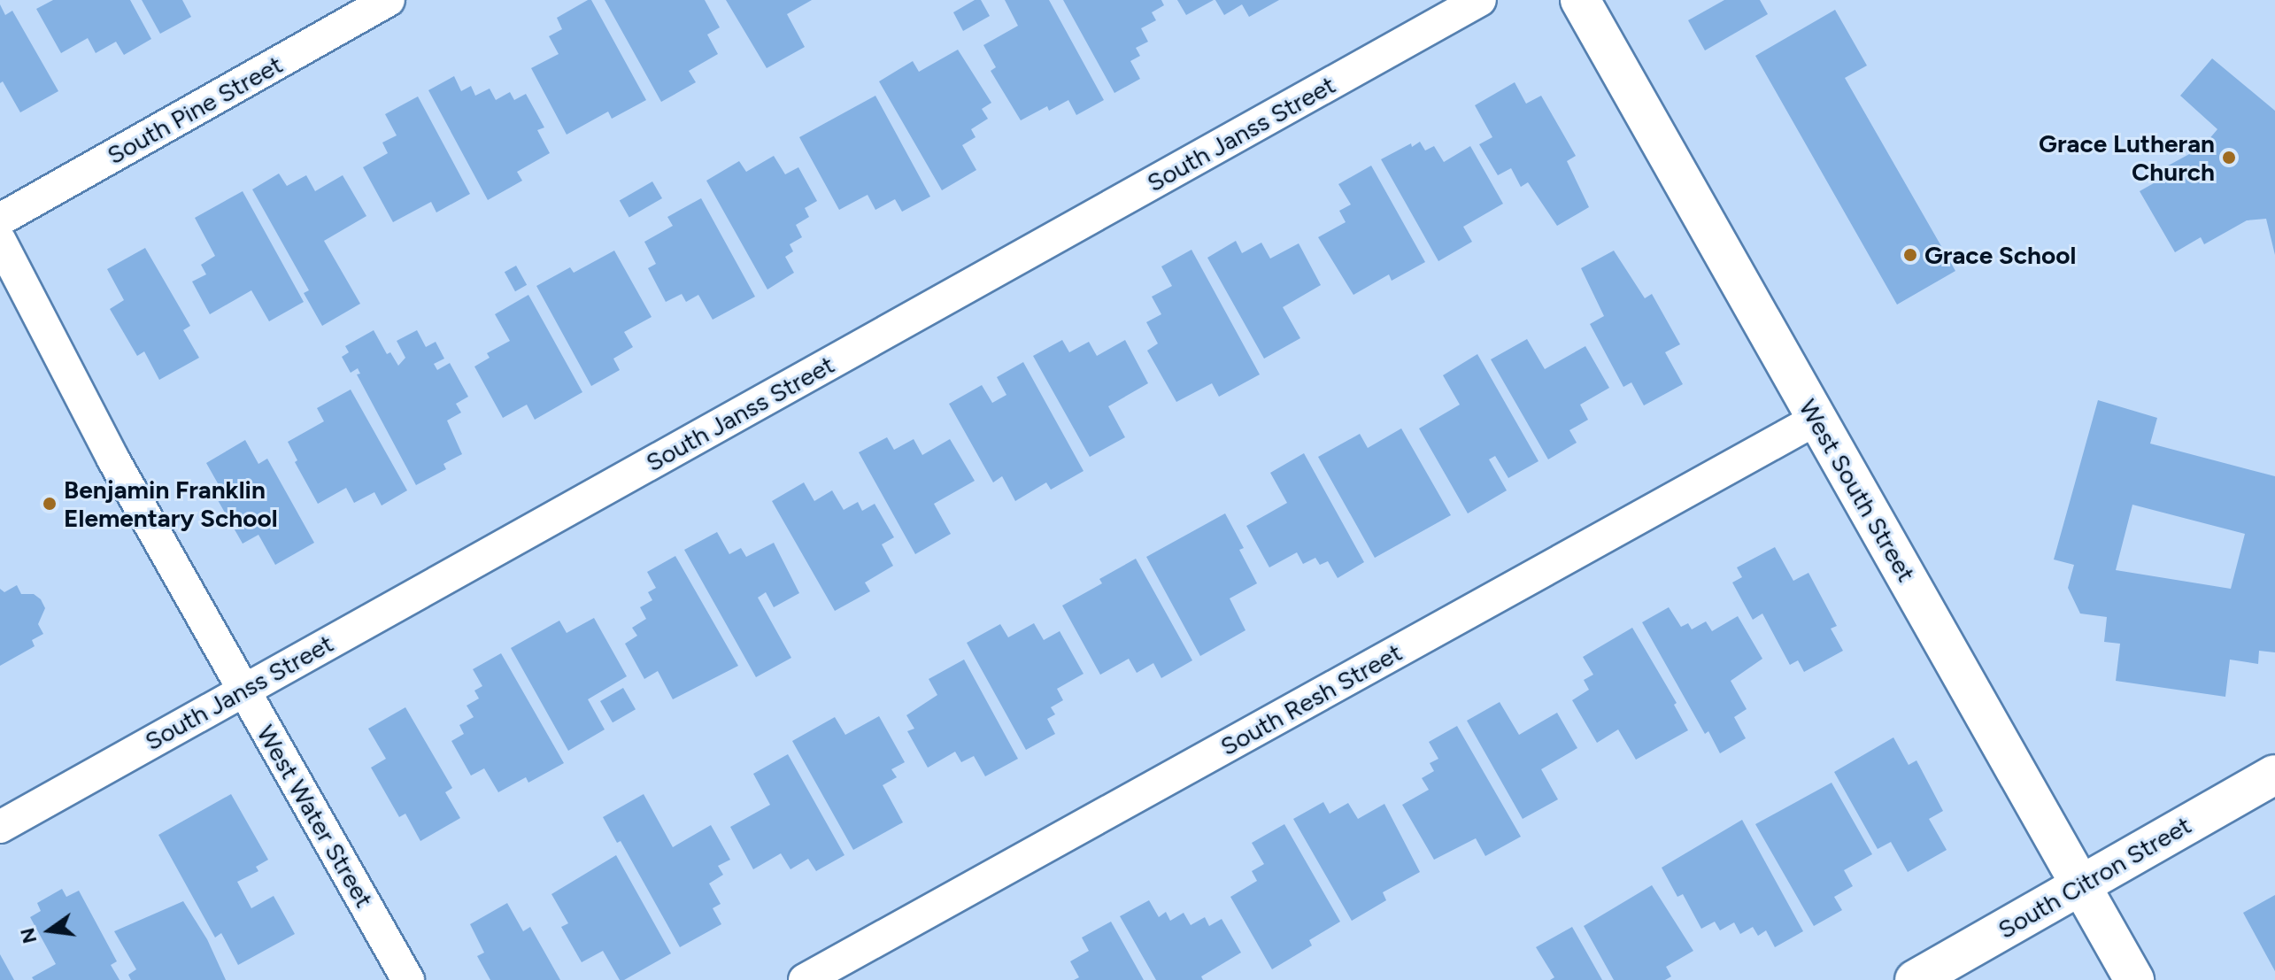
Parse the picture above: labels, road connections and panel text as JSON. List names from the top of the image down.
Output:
{
  "streets": {
    "street": [
      "South Pine Street",
      "South Janss Street",
      "West South Street",
      "South Resh Street",
      "West Water Street",
      "South Citron Street"
    ]
  },
  "crossings": [
    ["South Janss Street", "West Water Street"],
    ["West South Street", "South Resh Street"],
    ["West South Street", "South Citron Street"]
  ],
  "places": ["Grace Lutheran Church", "Grace School", "Benjamin Franklin Elementary School"],
  "north": "left"
}
